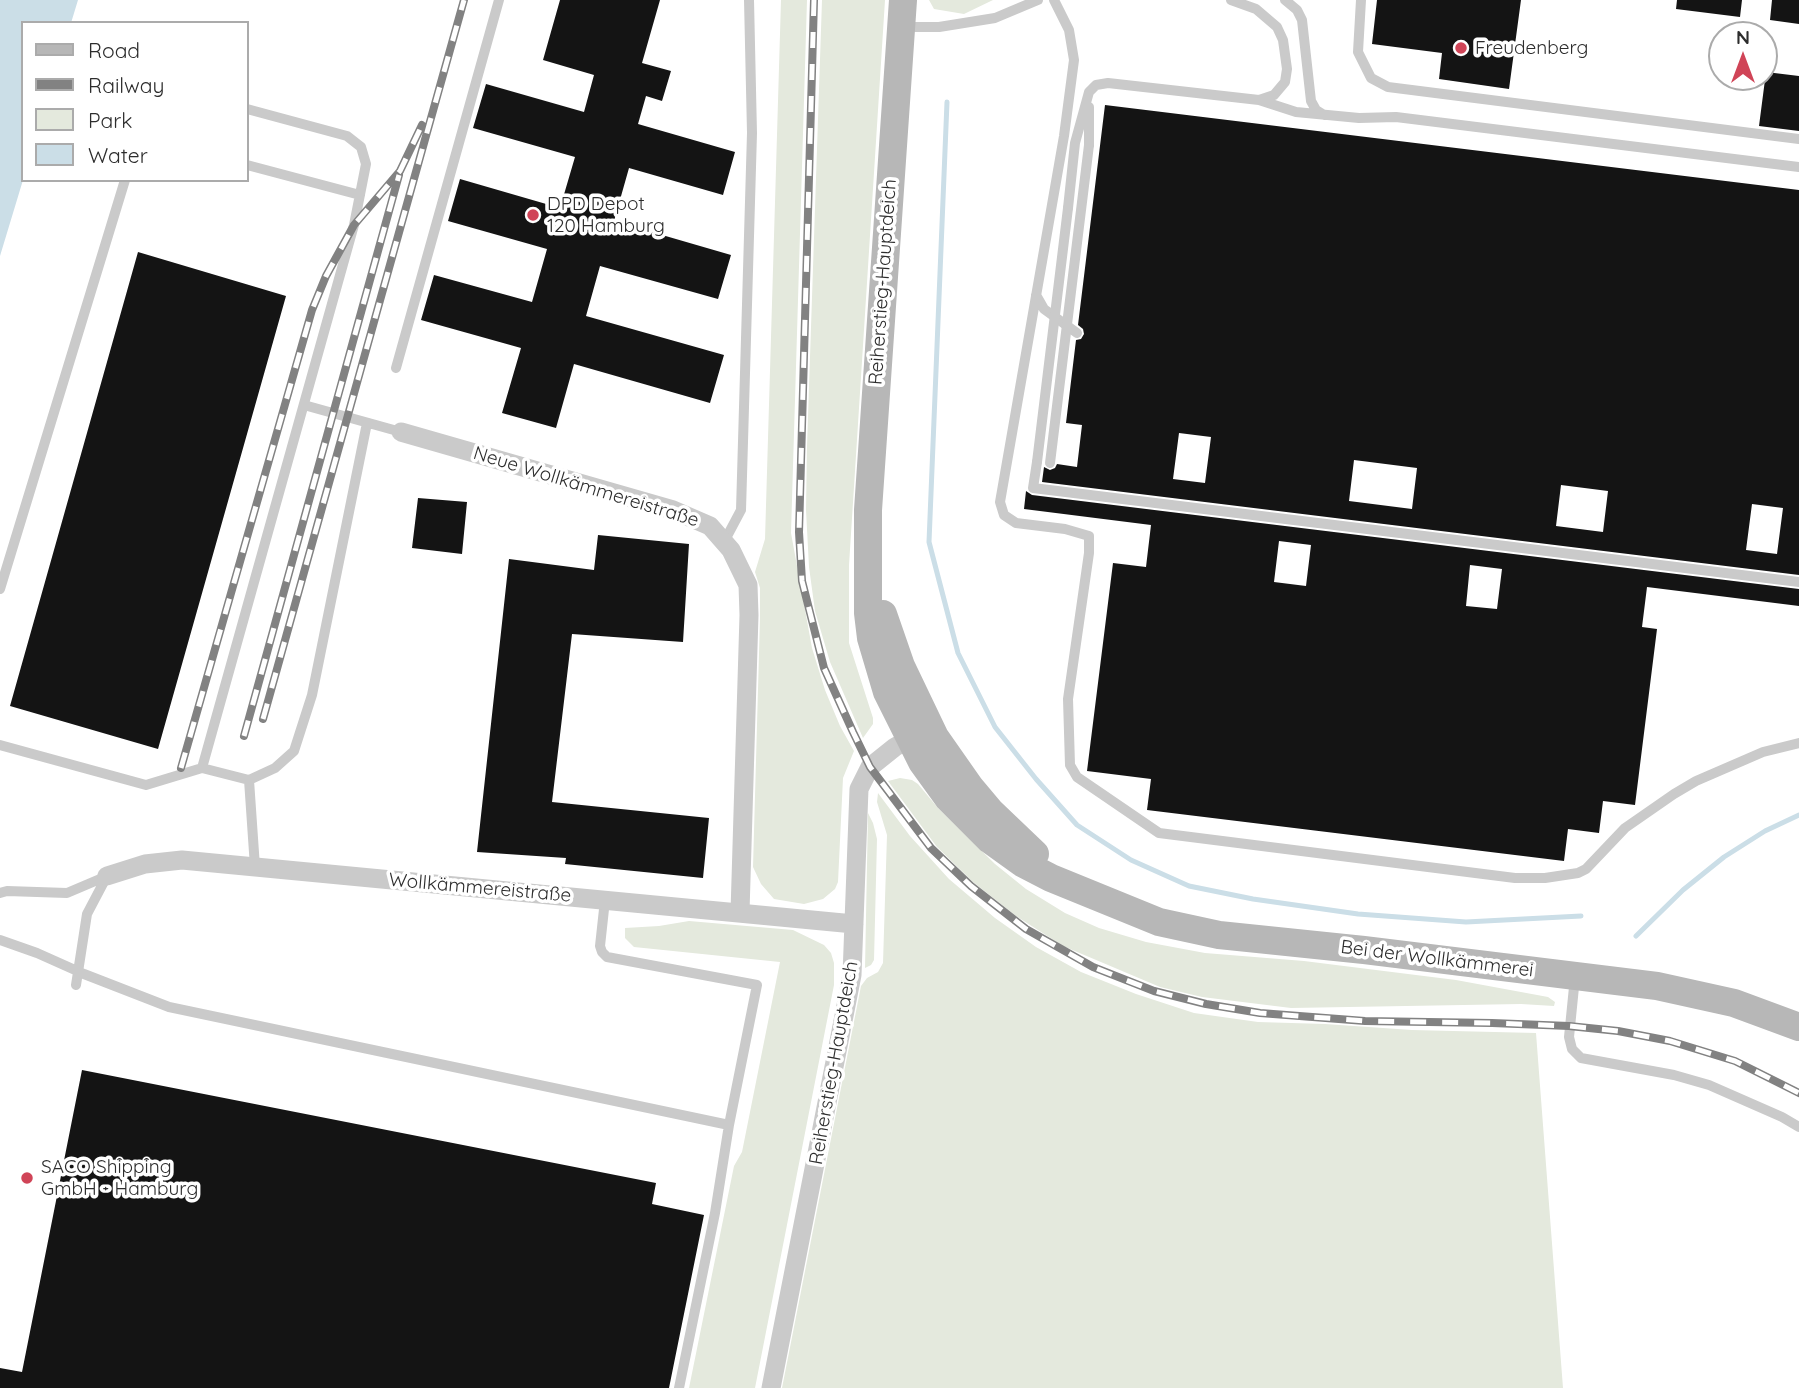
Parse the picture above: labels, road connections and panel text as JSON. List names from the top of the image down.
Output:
{
  "streets": {
    "main road": ["Reiherstieg-Hauptdeich", "Bei der Wollkämmerei"],
    "street": ["Neue Wollkämmereistraße", "Wollkämmereistraße"]
  },
  "crossings": [
    ["Reiherstieg-Hauptdeich", "Wollkämmereistraße"],
    ["Reiherstieg-Hauptdeich", "Bei der Wollkämmerei"],
    ["Neue Wollkämmereistraße", "Wollkämmereistraße"]
  ],
  "places": ["Freudenberg", "DPD Depot 120 Hamburg", "SACO Shipping GmbH - Hamburg"],
  "legend": [
    "Road",
    "Railway",
    "Park",
    "Water"
  ],
  "north": "top"
}
